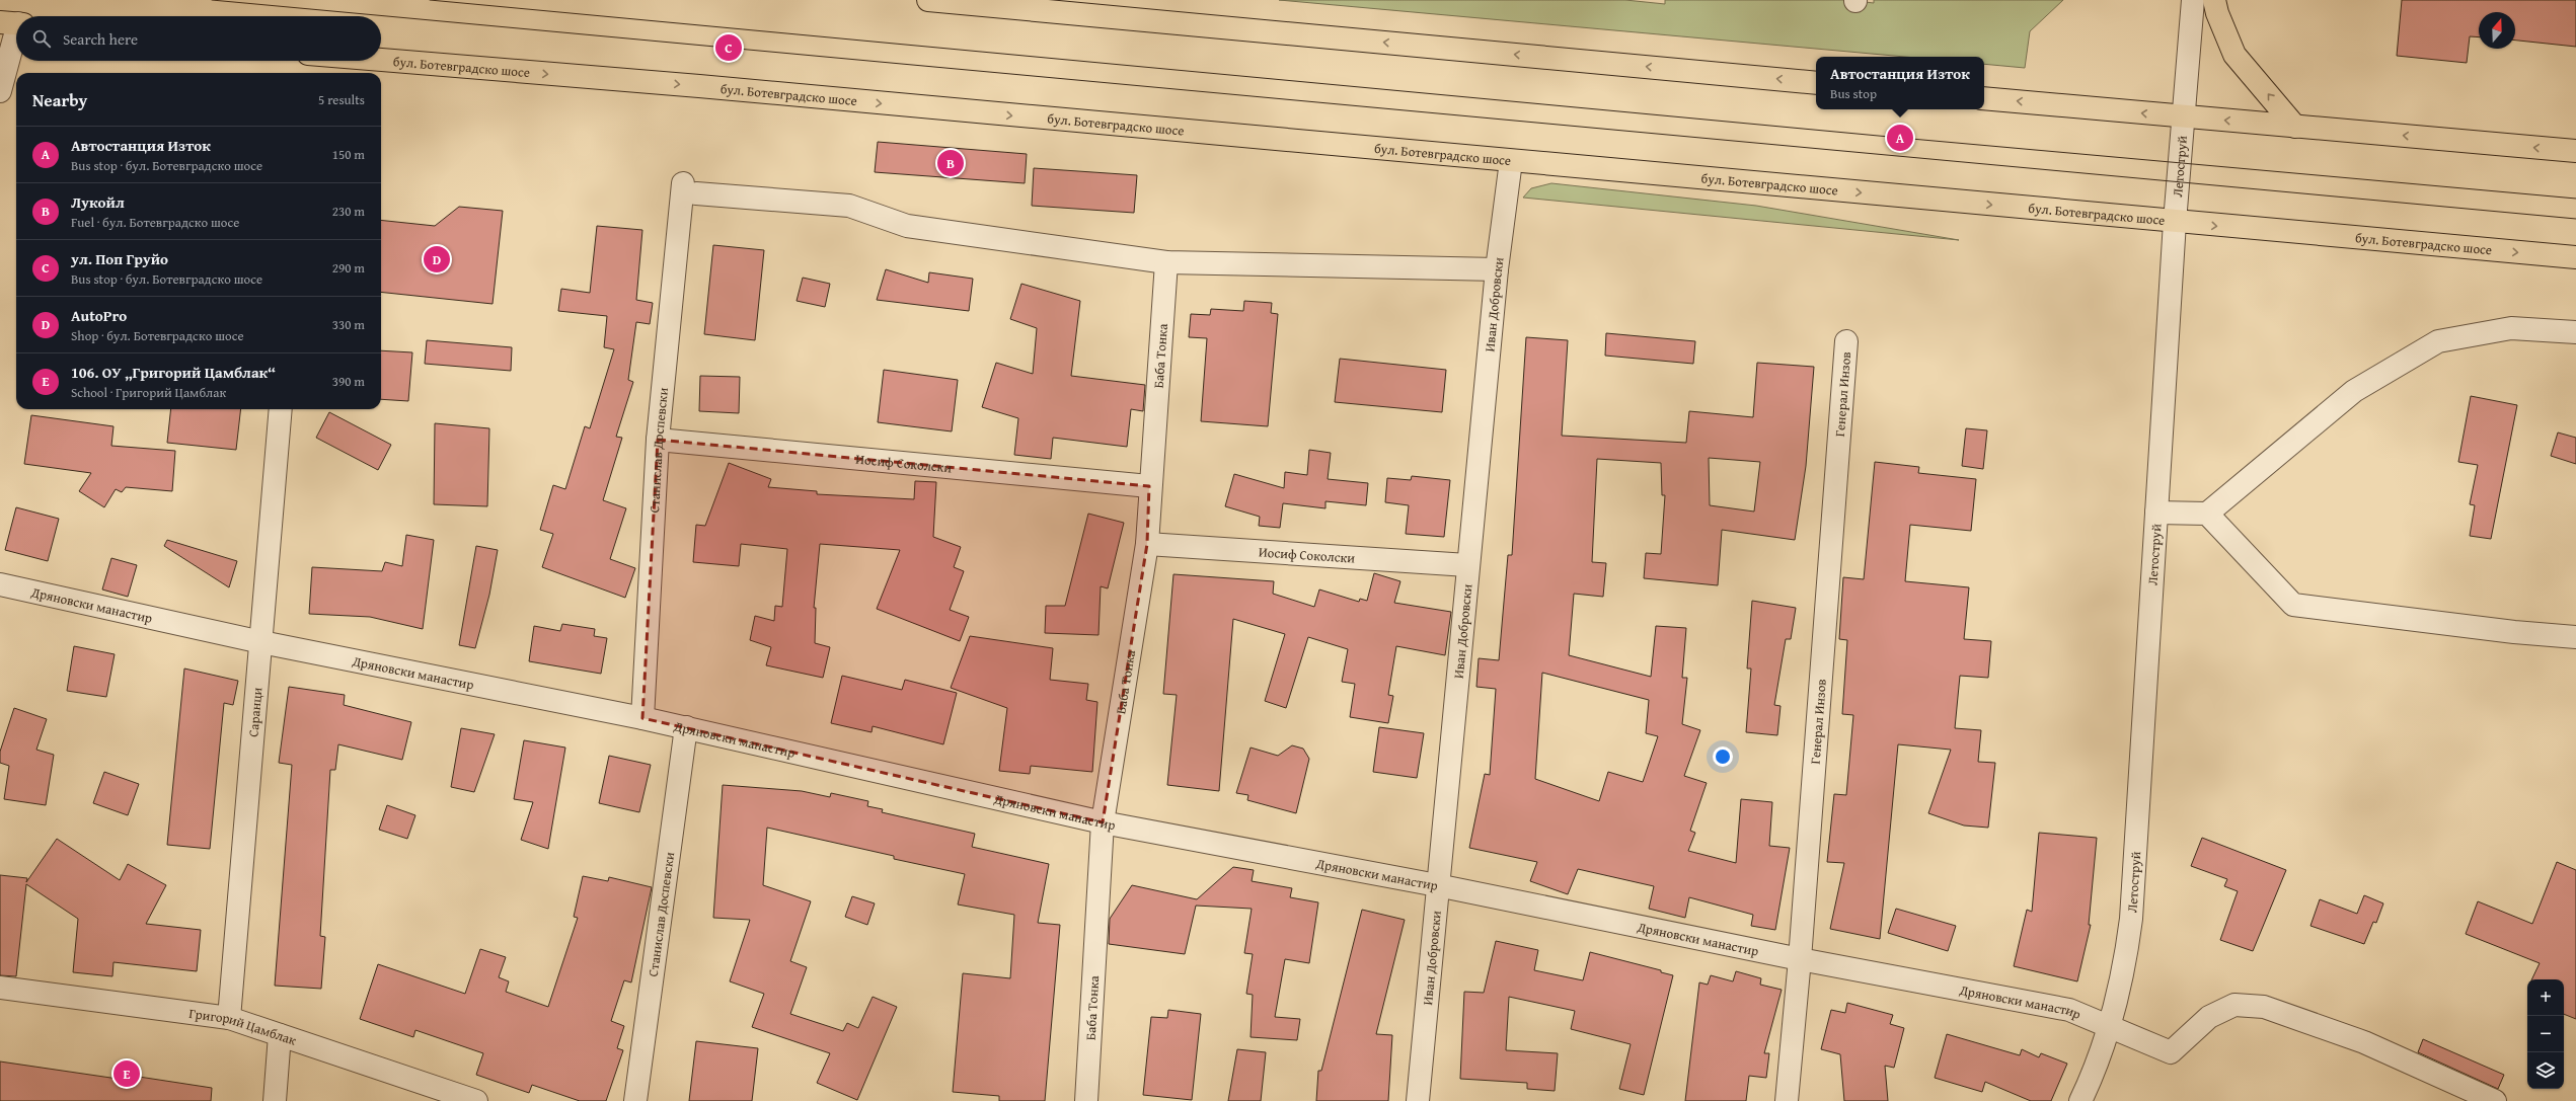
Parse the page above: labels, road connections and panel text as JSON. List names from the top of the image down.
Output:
{
  "streets": {
    "main road": ["бул. Ботевградско шосе"],
    "street": [
      "Летоструй",
      "Иван Добровски",
      "Баба Тонка",
      "Генерал Инзов",
      "Станислав Доспевски",
      "Иосиф Соколски",
      "Дряновски манастир",
      "Саранци",
      "Григорий Цамблак"
    ]
  },
  "crossings": [
    ["бул. Ботевградско шосе", "Летоструй"],
    ["бул. Ботевградско шосе", "Иван Добровски"],
    ["Летоструй", "Дряновски манастир"],
    ["Иван Добровски", "Иосиф Соколски"],
    ["Иван Добровски", "Дряновски манастир"],
    ["Баба Тонка", "Станислав Доспевски"],
    ["Баба Тонка", "Иосиф Соколски"],
    ["Баба Тонка", "Дряновски манастир"],
    ["Генерал Инзов", "Дряновски манастир"],
    ["Станислав Доспевски", "Иосиф Соколски"],
    ["Станислав Доспевски", "Дряновски манастир"],
    ["Дряновски манастир", "Саранци"],
    ["Саранци", "Григорий Цамблак"]
  ],
  "north": "top",
  "page": {
    "search": "Search here",
    "pins": [
      "C",
      "A",
      "B",
      "D",
      "E"
    ],
    "popup": ["Автостанция Изток", "Bus stop"],
    "heading": ["Nearby", "5 results"],
    "list": [
      {
        "mark": "A",
        "name": "Автостанция Изток",
        "note": "Bus stop · бул. Ботевградско шосе",
        "value": "150 m"
      },
      {
        "mark": "B",
        "name": "Лукойл",
        "note": "Fuel · бул. Ботевградско шосе",
        "value": "230 m"
      },
      {
        "mark": "C",
        "name": "ул. Поп Груйо",
        "note": "Bus stop · бул. Ботевградско шосе",
        "value": "290 m"
      },
      {
        "mark": "D",
        "name": "AutoPro",
        "note": "Shop · бул. Ботевградско шосе",
        "value": "330 m"
      },
      {
        "mark": "E",
        "name": "106. ОУ „Григорий Цамблак“",
        "note": "School · Григорий Цамблак",
        "value": "390 m"
      }
    ],
    "map_buttons": ["+", "−"]
  }
}
